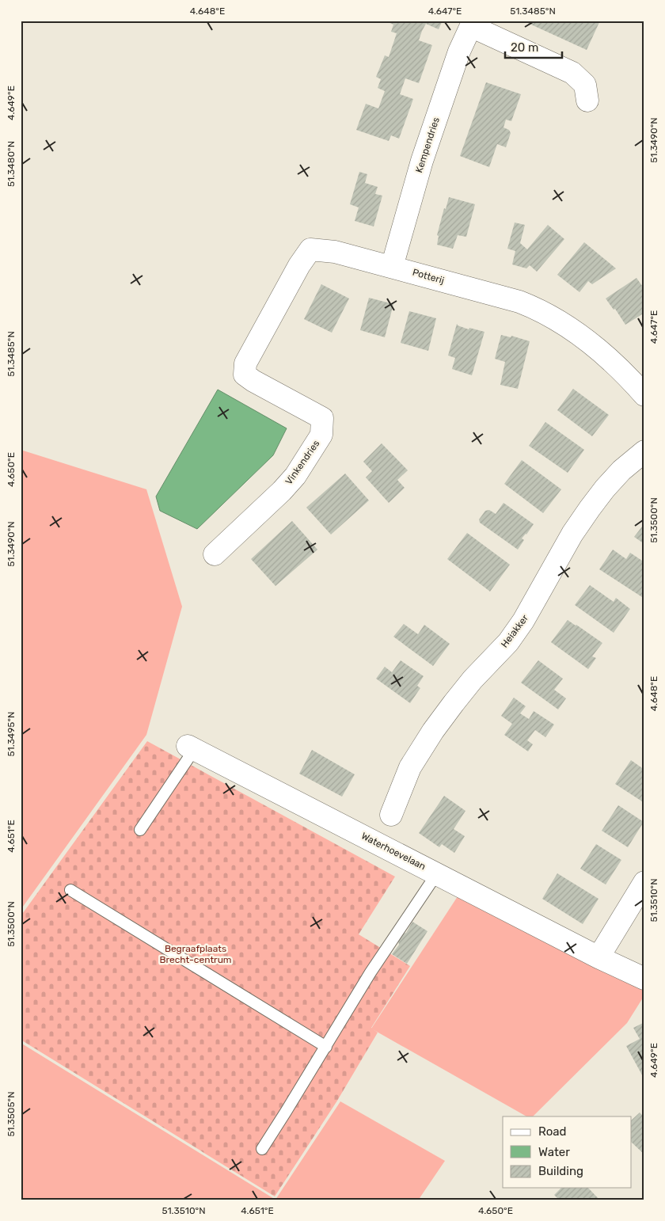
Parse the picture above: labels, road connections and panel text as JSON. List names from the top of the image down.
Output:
{
  "streets": {
    "street": [
      "Kempendries",
      "Potterij",
      "Vinkendries",
      "Heiakker",
      "Waterhoevelaan"
    ]
  },
  "crossings": [
    ["Kempendries", "Potterij"],
    ["Potterij", "Vinkendries"]
  ],
  "parks": ["Begraafplaats Brecht-centrum"],
  "legend": ["Road", "Water", "Building"],
  "scale_bar": "20 m",
  "coordinates": [
    "4.648°E",
    "4.647°E",
    "51.3485°N",
    "4.649°E",
    "51.3490°N",
    "51.3480°N",
    "4.650°E",
    "51.3500°N",
    "51.3495°N",
    "4.651°E",
    "51.3510°N",
    "51.3505°N"
  ]
}
